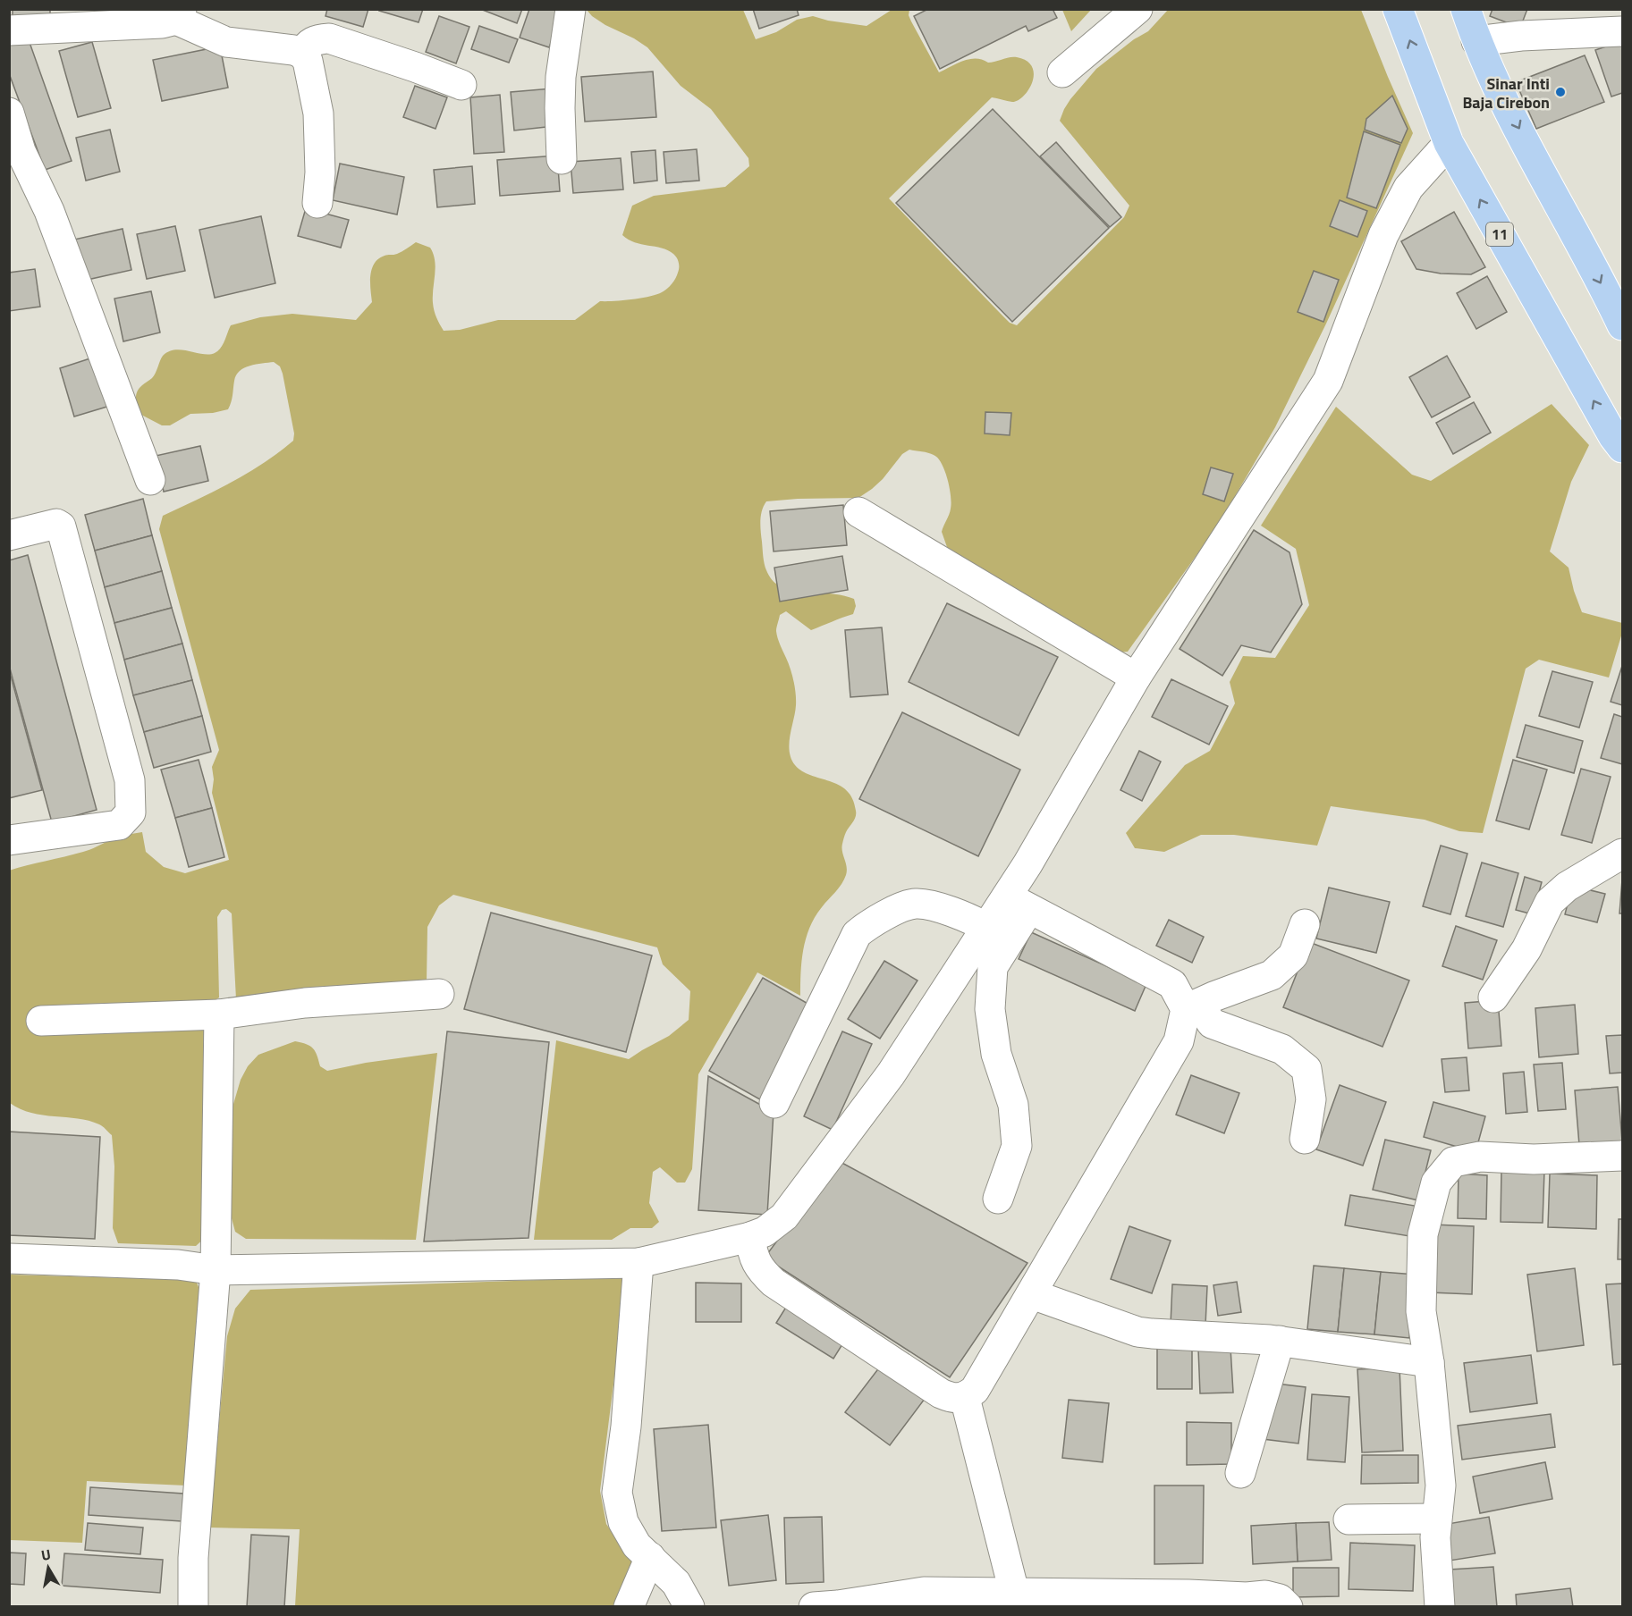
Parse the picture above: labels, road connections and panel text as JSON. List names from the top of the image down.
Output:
{
  "streets": {
    "highway": ["11"]
  },
  "places": ["Sinar Inti Baja Cirebon"],
  "north": "top"
}
